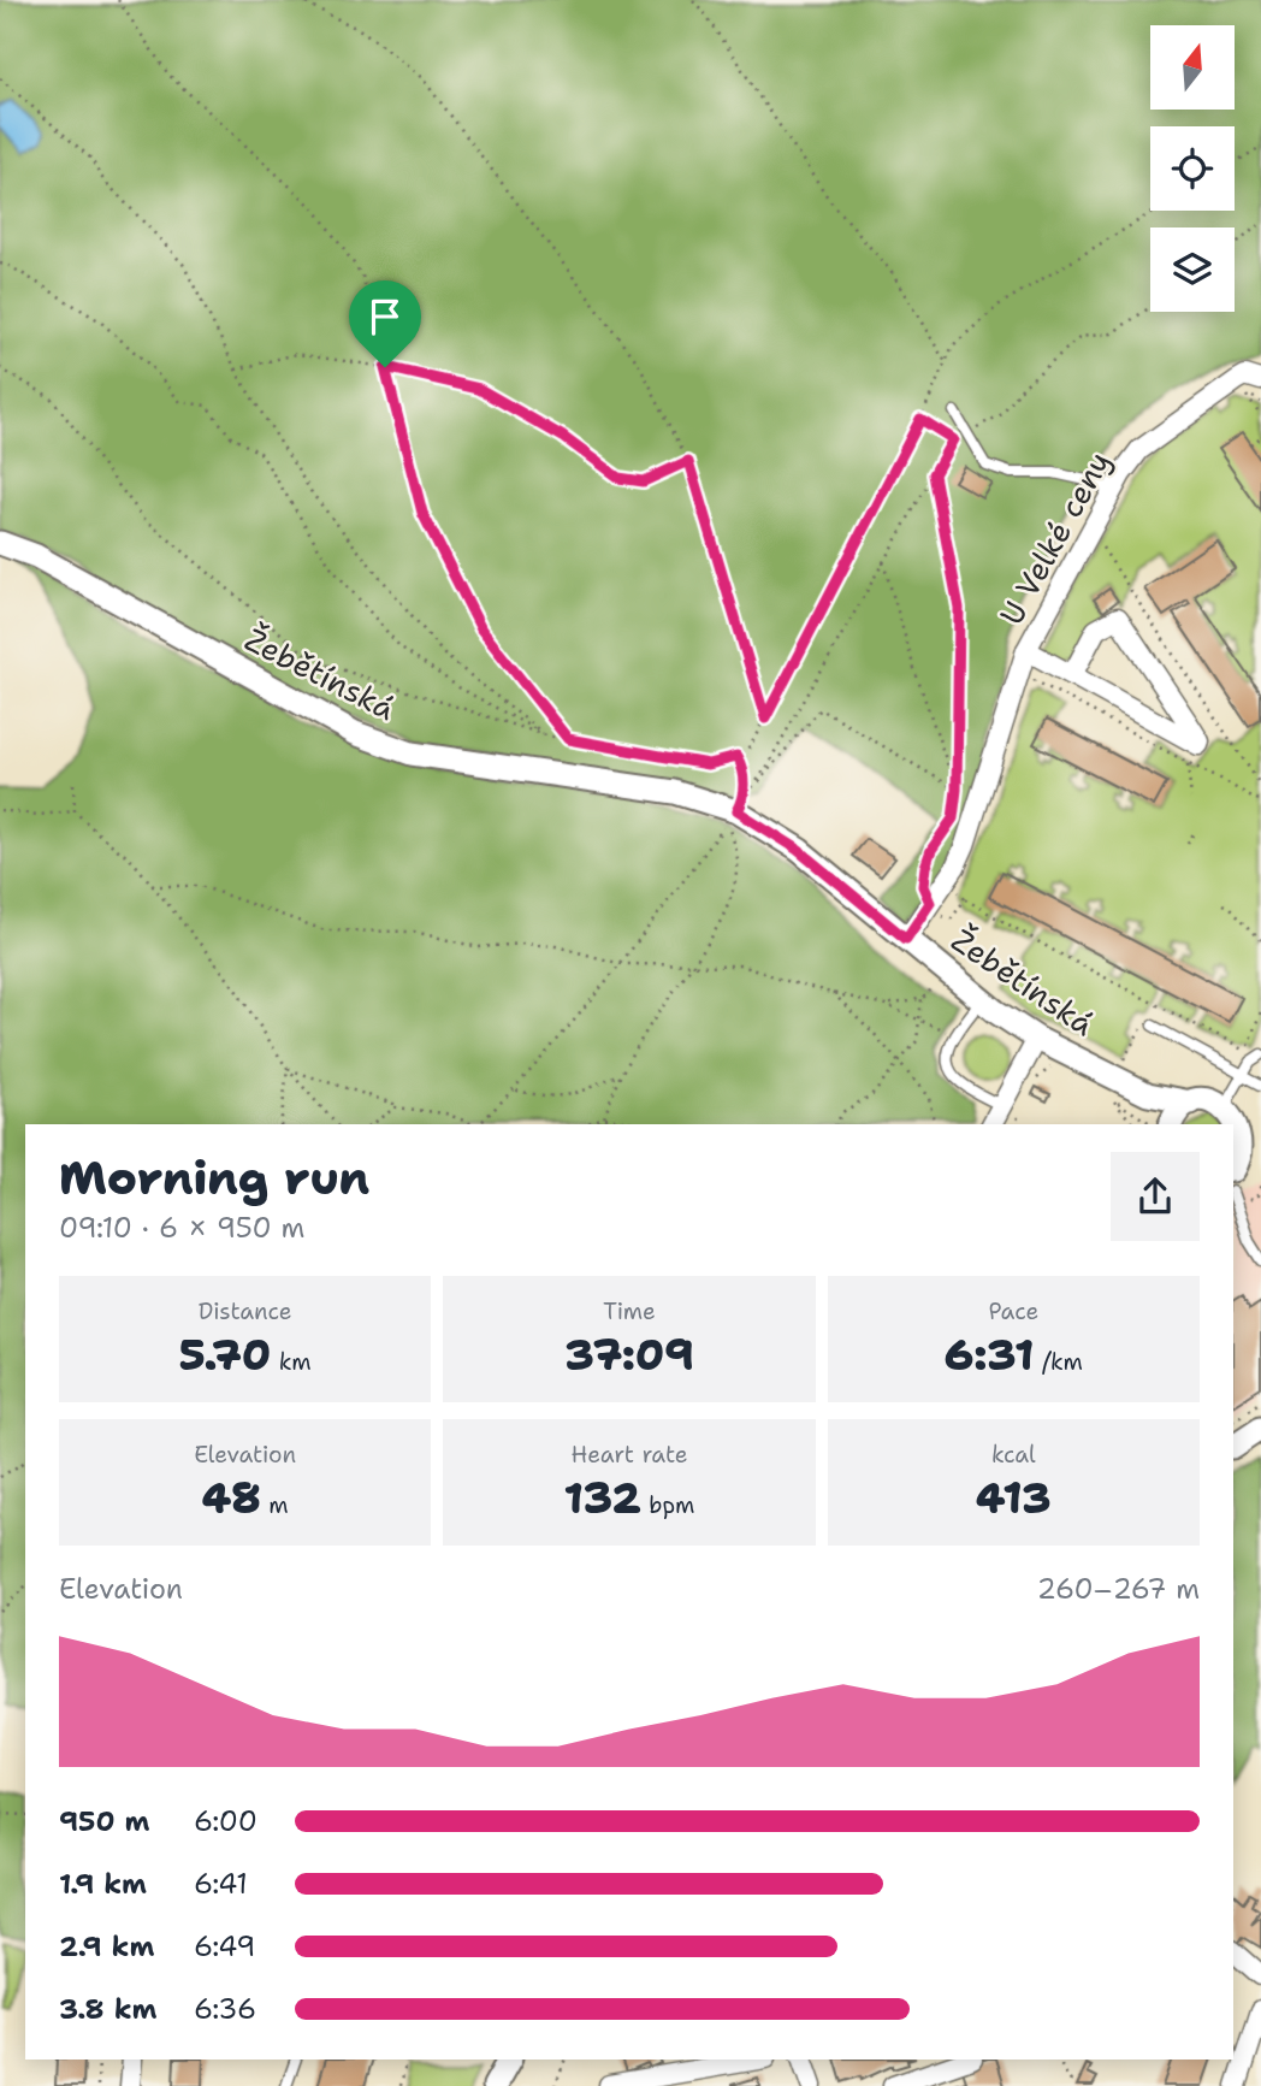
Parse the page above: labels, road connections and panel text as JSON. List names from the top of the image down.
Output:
{
  "streets": {
    "street": ["U Velké ceny", "Žebětínská"]
  },
  "crossings": [
    ["U Velké ceny", "Žebětínská"]
  ],
  "north": "top",
  "page": {
    "heading": ["Morning run", "09:10 · 6 × 950 m"],
    "stats": [
      ["Distance", "5.70 km"],
      ["Time", "37:09"],
      ["Pace", "6:31 /km"],
      ["Elevation", "48 m"],
      ["Heart rate", "132 bpm"],
      ["kcal", "413"]
    ],
    "chart": ["Elevation", "260–267 m"],
    "list": [
      {
        "name": "950 m",
        "note": "6:00"
      },
      {
        "name": "1.9 km",
        "note": "6:41"
      },
      {
        "name": "2.9 km",
        "note": "6:49"
      },
      {
        "name": "3.8 km",
        "note": "6:36"
      }
    ]
  }
}
